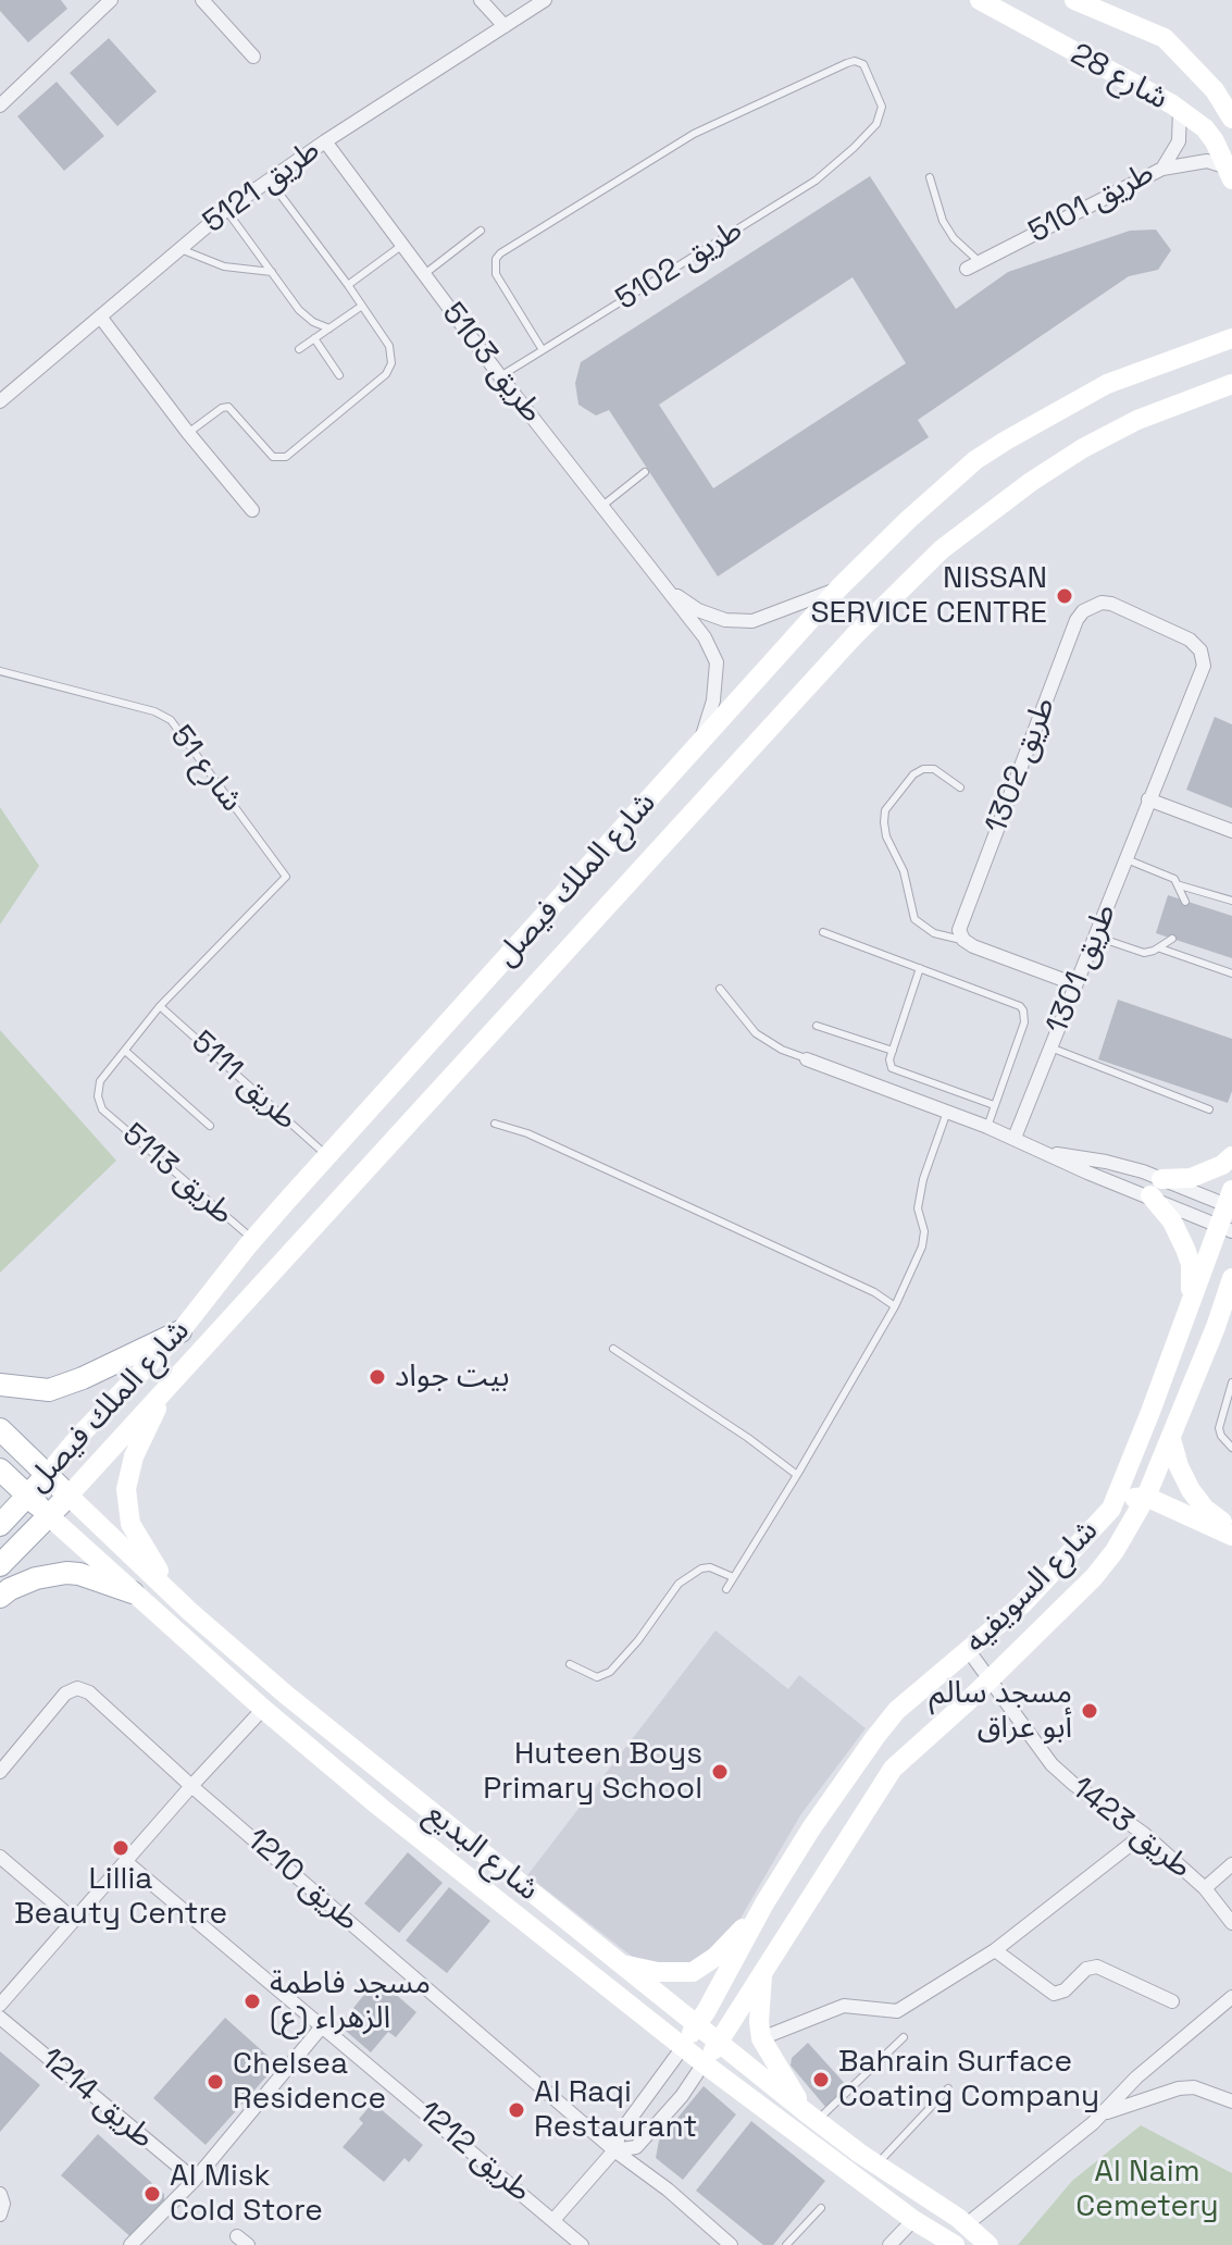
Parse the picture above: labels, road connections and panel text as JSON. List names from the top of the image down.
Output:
{
  "streets": {
    "main road": ["شارع الملك فيصل", "شارع البديع"],
    "street": [
      "شارع 28",
      "طريق 5121",
      "طريق 5101",
      "طريق 5103",
      "طريق 1302",
      "طريق 1301",
      "شارع السويفيه",
      "طريق 1423",
      "طريق 1210",
      "طريق 1214",
      "طريق 1212"
    ],
    "lane": [
      "طريق 5102",
      "شارع 51",
      "طريق 5111",
      "طريق 5113"
    ]
  },
  "crossings": [
    ["شارع 28", "طريق 5101"],
    ["طريق 5121", "طريق 5103"],
    ["طريق 5102", "طريق 5103"],
    ["طريق 5103", "شارع الملك فيصل"],
    ["طريق 1302", "طريق 1301"],
    ["شارع 51", "طريق 5111"],
    ["شارع الملك فيصل", "طريق 5111"],
    ["شارع الملك فيصل", "طريق 5113"],
    ["شارع الملك فيصل", "شارع البديع"],
    ["شارع السويفيه", "طريق 1423"],
    ["شارع السويفيه", "شارع البديع"]
  ],
  "parks": ["Al Naim Cemetery"],
  "places": [
    "NISSAN SERVICE CENTRE",
    "بيت جواد",
    "مسجد سالم أبو عراق",
    "Huteen Boys Primary School",
    "Lillia Beauty Centre",
    "مسجد فاطمة الزهراء (ع)",
    "Bahrain Surface Coating Company",
    "Chelsea Residence",
    "Al Raqi Restaurant",
    "Al Misk Cold Store"
  ]
}
